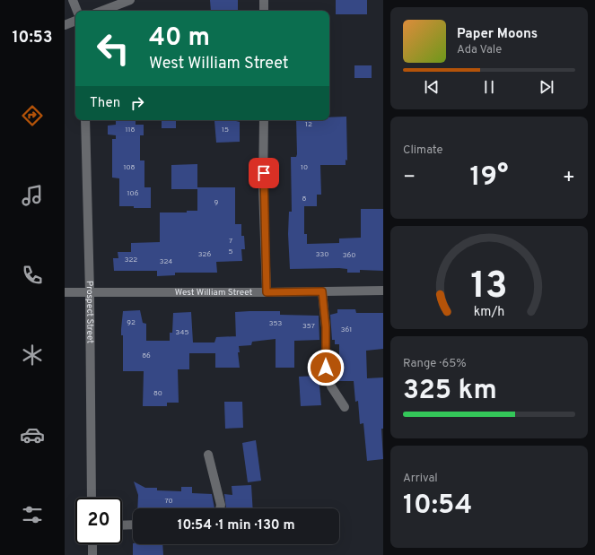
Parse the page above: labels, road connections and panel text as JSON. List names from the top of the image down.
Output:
{
  "streets": {
    "street": ["West William Street", "Prospect Street"]
  },
  "crossings": [
    ["West William Street", "Prospect Street"]
  ],
  "house_numbers": [
    "12",
    "118",
    "15",
    "108",
    "10",
    "106",
    "8",
    "9",
    "7",
    "5",
    "326",
    "330",
    "360",
    "322",
    "324",
    "92",
    "353",
    "357",
    "361",
    "345",
    "86",
    "80",
    "70"
  ],
  "page": {
    "tabs": "10:53",
    "turn": ["40 m", "West William Street"],
    "song": ["Paper Moons", "Ada Vale"],
    "then": "Then",
    "tile": [
      "Climate",
      ["Range · 65%", "325 km"],
      ["Arrival", "10:54"]
    ],
    "heat": ["−", "19°", "+"],
    "limit": "20",
    "trip": "10:54 · 1 min · 130 m",
    "gauge": ["13", "km/h"]
  }
}
